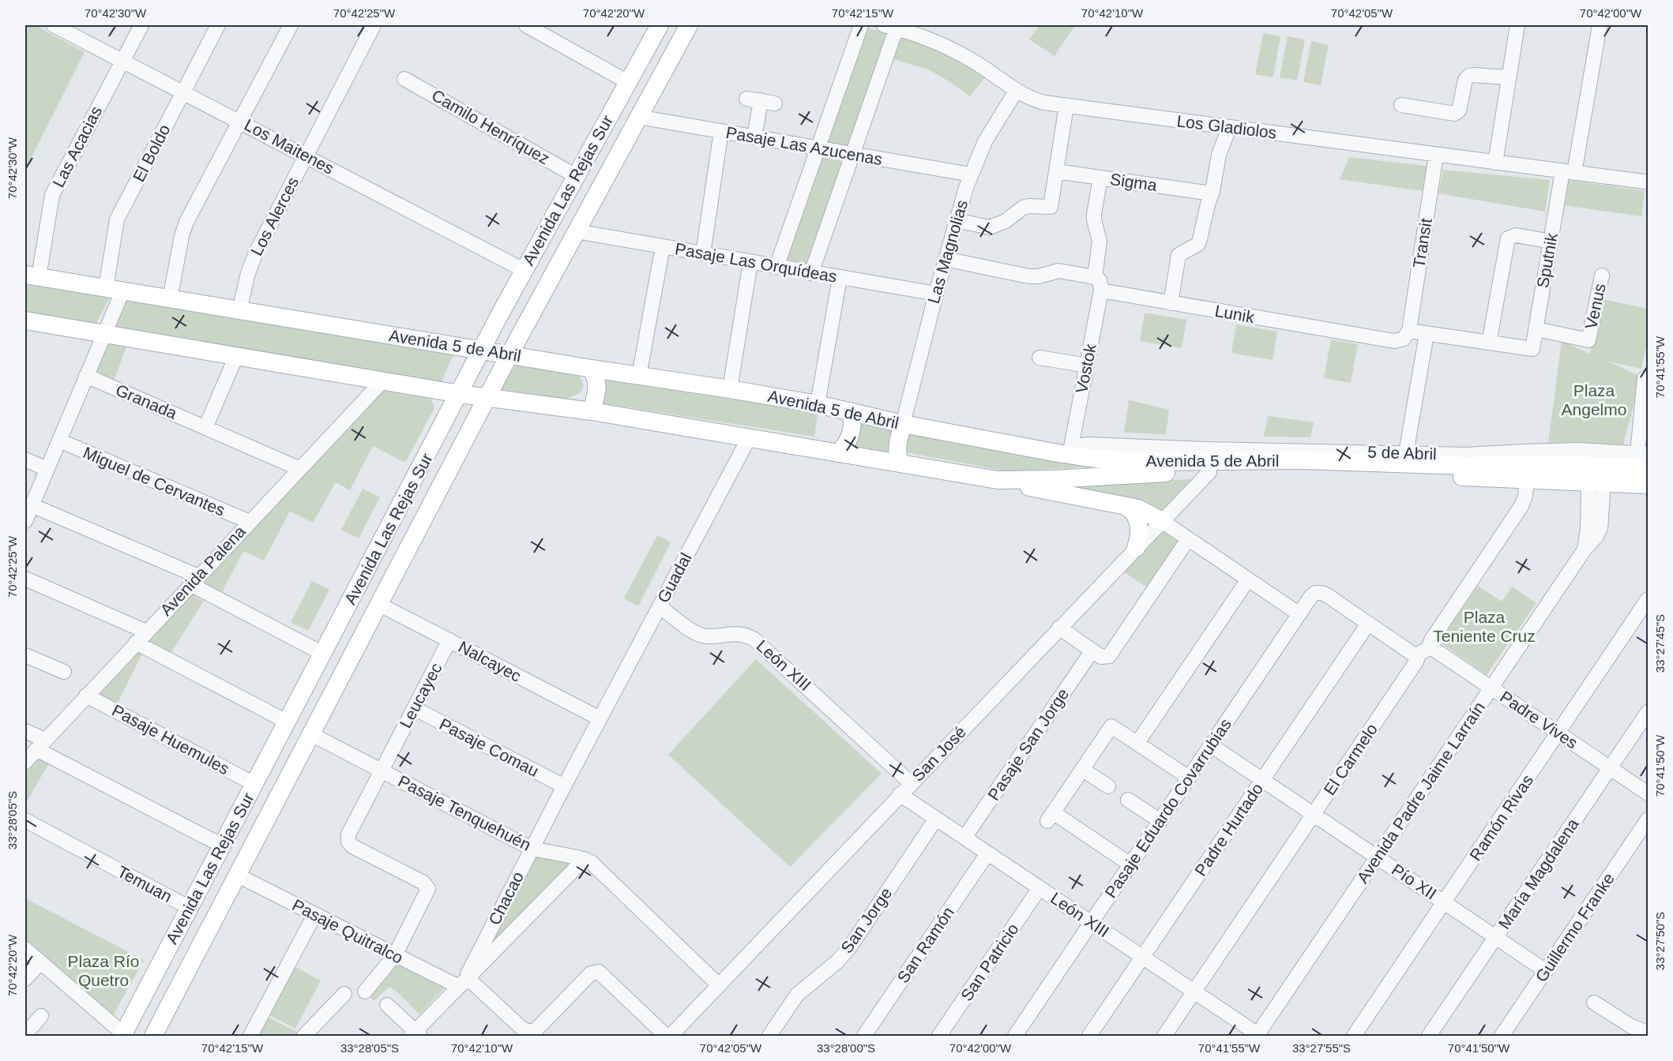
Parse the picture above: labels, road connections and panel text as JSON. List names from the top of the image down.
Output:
{
  "streets": {
    "main road": ["Avenida Las Rejas Sur", "Avenida 5 de Abril"],
    "street": [
      "Camilo Henríquez",
      "Los Gladiolos",
      "Pasaje Las Azucenas",
      "Las Acacias",
      "Los Maitenes",
      "El Boldo",
      "Sigma",
      "Los Alerces",
      "Transit",
      "Las Magnolias",
      "Sputnik",
      "Pasaje Las Orquídeas",
      "Venus",
      "Lunik",
      "Vostok",
      "Granada",
      "5 de Abril",
      "Miguel de Cervantes",
      "Avenida Palena",
      "Guadal",
      "Nalcayec",
      "León XIII",
      "Leucayec",
      "Padre Vives",
      "Pasaje Huemules",
      "Pasaje San Jorge",
      "Pasaje Comau",
      "San José",
      "El Carmelo",
      "Avenida Padre Jaime Larraín",
      "Pasaje Eduardo Covarrubias",
      "Pasaje Tenquehuén",
      "Ramón Rivas",
      "Padre Hurtado",
      "María Magdalena",
      "Pío XII",
      "Temuan",
      "Chacao",
      "San Jorge",
      "Guillermo Franke",
      "Pasaje Quitralco",
      "San Ramón",
      "San Patricio"
    ]
  },
  "crossings": [
    ["Camilo Henríquez", "Avenida Las Rejas Sur"],
    ["Los Gladiolos", "Transit"],
    ["Los Gladiolos", "Las Magnolias"],
    ["Los Gladiolos", "Sputnik"],
    ["Pasaje Las Azucenas", "Avenida Las Rejas Sur"],
    ["Pasaje Las Azucenas", "Las Magnolias"],
    ["Las Acacias", "Los Maitenes"],
    ["Las Acacias", "Avenida 5 de Abril"],
    ["Los Maitenes", "El Boldo"],
    ["Los Maitenes", "Avenida Las Rejas Sur"],
    ["Los Maitenes", "Los Alerces"],
    ["El Boldo", "Avenida 5 de Abril"],
    ["Avenida Las Rejas Sur", "Pasaje Las Orquídeas"],
    ["Avenida Las Rejas Sur", "Avenida 5 de Abril"],
    ["Avenida Las Rejas Sur", "Nalcayec"],
    ["Avenida Las Rejas Sur", "Pasaje Huemules"],
    ["Avenida Las Rejas Sur", "Pasaje Tenquehuén"],
    ["Avenida Las Rejas Sur", "Temuan"],
    ["Avenida Las Rejas Sur", "Pasaje Quitralco"],
    ["Los Alerces", "Avenida 5 de Abril"],
    ["Transit", "Lunik"],
    ["Las Magnolias", "Pasaje Las Orquídeas"],
    ["Las Magnolias", "Avenida 5 de Abril"],
    ["Sputnik", "Venus"],
    ["Lunik", "Vostok"],
    ["Avenida 5 de Abril", "Vostok"],
    ["Avenida 5 de Abril", "5 de Abril"],
    ["Avenida 5 de Abril", "Avenida Palena"],
    ["Avenida 5 de Abril", "Guadal"],
    ["Avenida 5 de Abril", "San José"],
    ["Avenida 5 de Abril", "El Carmelo"],
    ["Avenida 5 de Abril", "Avenida Padre Jaime Larraín"],
    ["Vostok", "5 de Abril"],
    ["Granada", "Avenida Palena"],
    ["Miguel de Cervantes", "Avenida Palena"],
    ["Avenida Palena", "Pasaje Huemules"],
    ["Guadal", "Nalcayec"],
    ["Guadal", "León XIII"],
    ["Guadal", "Chacao"],
    ["Nalcayec", "Leucayec"],
    ["Nalcayec", "Chacao"],
    ["León XIII", "Pasaje San Jorge"],
    ["León XIII", "San José"],
    ["León XIII", "El Carmelo"],
    ["León XIII", "Avenida Padre Jaime Larraín"],
    ["León XIII", "Pasaje Eduardo Covarrubias"],
    ["León XIII", "Padre Hurtado"],
    ["León XIII", "San Jorge"],
    ["León XIII", "San Ramón"],
    ["León XIII", "San Patricio"],
    ["Leucayec", "Pasaje Comau"],
    ["Leucayec", "Pasaje Tenquehuén"],
    ["Leucayec", "Pasaje Quitralco"],
    ["Padre Vives", "El Carmelo"],
    ["Padre Vives", "Avenida Padre Jaime Larraín"],
    ["Padre Vives", "Pasaje Eduardo Covarrubias"],
    ["Padre Vives", "Ramón Rivas"],
    ["Padre Vives", "Padre Hurtado"],
    ["Padre Vives", "María Magdalena"],
    ["Pasaje Comau", "Chacao"],
    ["San José", "Pasaje Tenquehuén"],
    ["El Carmelo", "Pío XII"],
    ["Avenida Padre Jaime Larraín", "Pío XII"],
    ["Pasaje Eduardo Covarrubias", "Pío XII"],
    ["Pasaje Tenquehuén", "Chacao"],
    ["Ramón Rivas", "Pío XII"],
    ["Padre Hurtado", "Pío XII"],
    ["María Magdalena", "Pío XII"],
    ["Pío XII", "Guillermo Franke"],
    ["Chacao", "Pasaje Quitralco"]
  ],
  "parks": ["Plaza Angelmo", "Plaza Teniente Cruz", "Plaza Río Quetro"],
  "coordinates": [
    "70°42'30\"W",
    "70°42'25\"W",
    "70°42'20\"W",
    "70°42'15\"W",
    "70°42'10\"W",
    "70°42'05\"W",
    "70°42'00\"W",
    "70°41'55\"W",
    "33°27'45\"S",
    "70°41'50\"W",
    "33°28'05\"S",
    "33°27'50\"S",
    "33°28'00\"S",
    "33°27'55\"S"
  ]
}
